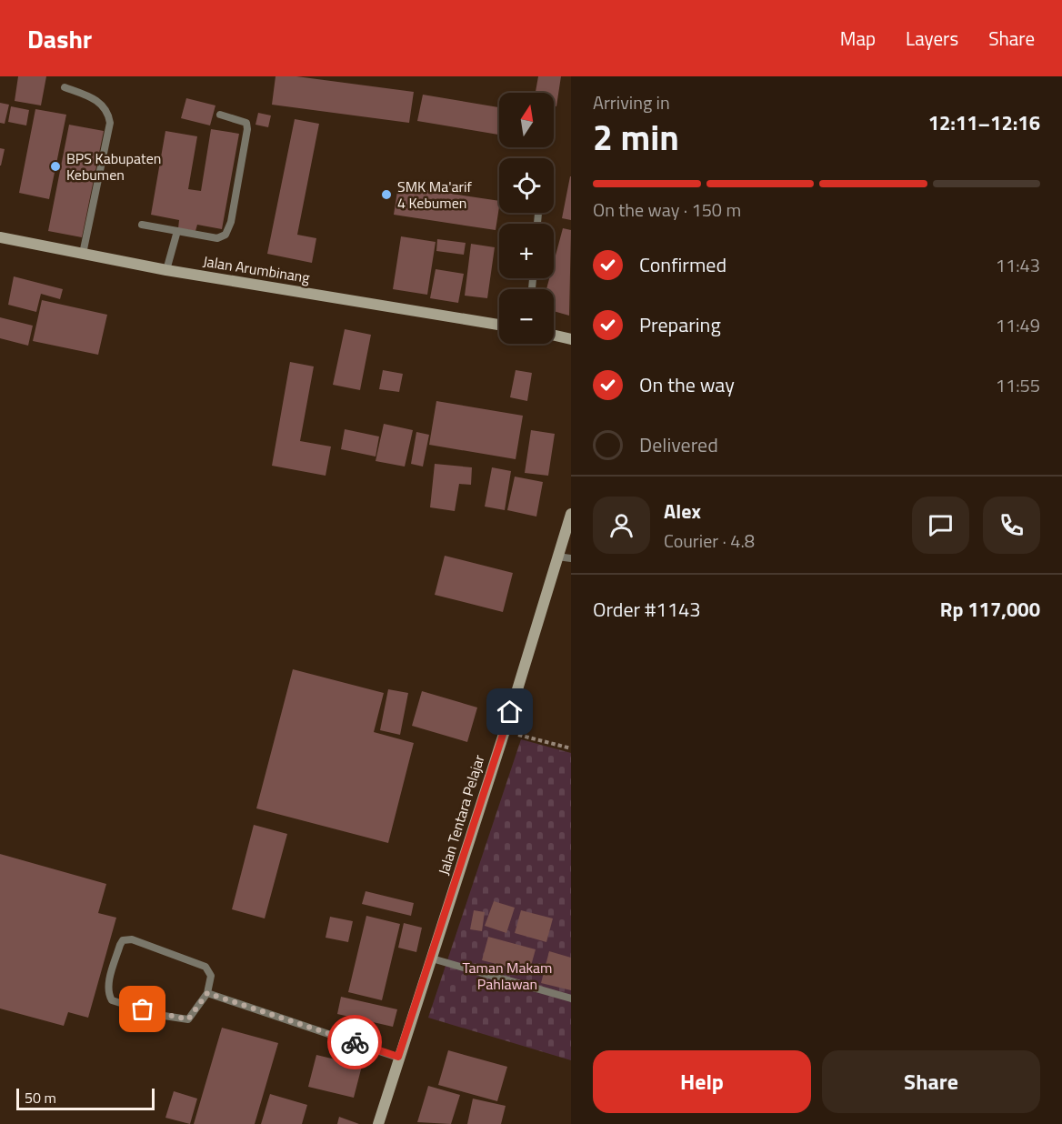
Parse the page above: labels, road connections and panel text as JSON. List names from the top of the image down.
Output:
{
  "streets": {
    "main road": ["Jalan Arumbinang", "Jalan Tentara Pelajar"]
  },
  "parks": ["Taman Makam Pahlawan"],
  "places": ["BPS Kabupaten Kebumen", "SMK Ma'arif 4 Kebumen"],
  "scale_bar": "50 m",
  "north": "top",
  "page": {
    "header": "Dashr",
    "nav": ["Map", "Layers", "Share"],
    "heading": ["2 min", "Arriving in", "12:11–12:16"],
    "panel": [
      "Alex",
      "Courier · 4.8",
      "Order #1143",
      "Rp 117,000"
    ],
    "map_buttons": ["+", "−"],
    "bar": "On the way · 150 m",
    "list": [
      ["Confirmed", "11:43"],
      ["Preparing", "11:49"],
      ["On the way", "11:55"],
      "Delivered"
    ],
    "buttons": ["Help", "Share"],
    "scale": "50 m"
  }
}
